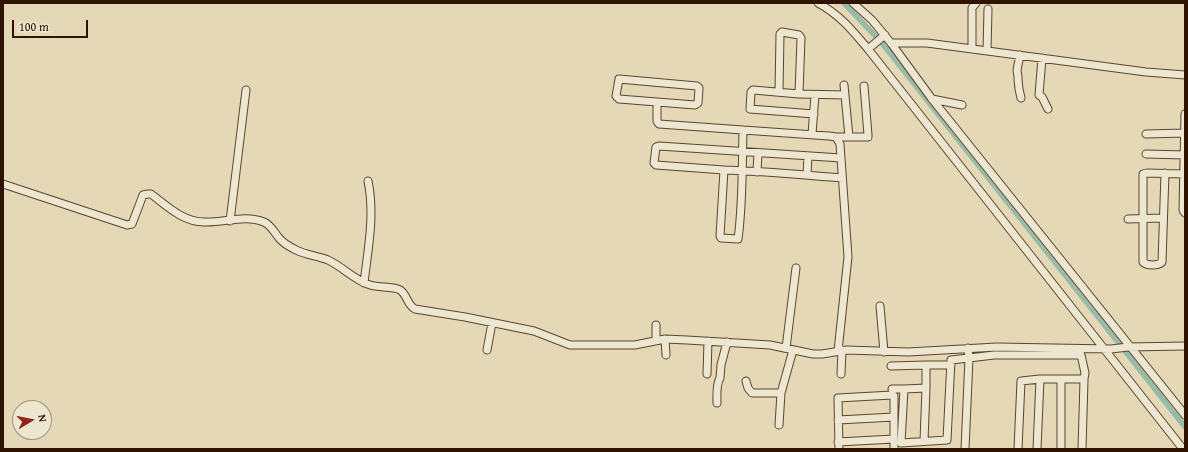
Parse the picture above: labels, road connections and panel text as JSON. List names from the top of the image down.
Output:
{
  "scale_bar": "100 m",
  "north": "right"
}
